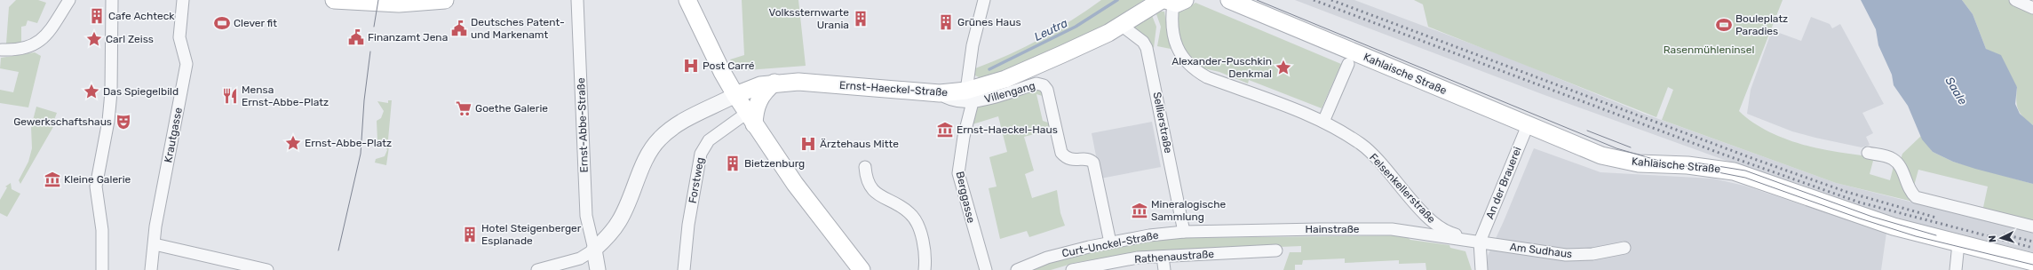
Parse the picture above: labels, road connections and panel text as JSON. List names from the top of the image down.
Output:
{
  "streets": {
    "main road": ["Kahlaische Straße", "Ernst-Haeckel-Straße"],
    "street": [
      "Villengang",
      "Sellierstraße",
      "Ernst-Abbe-Straße",
      "Krautgasse",
      "Forstweg",
      "An der Brauerei",
      "Felsenkellerstraße",
      "Berggasse",
      "Hainstraße",
      "Curt-Unckel-Straße",
      "Am Sudhaus",
      "Rathenaustraße"
    ]
  },
  "crossings": [
    ["Kahlaische Straße", "An der Brauerei"],
    ["Ernst-Haeckel-Straße", "Villengang"],
    ["Ernst-Haeckel-Straße", "Sellierstraße"],
    ["Ernst-Haeckel-Straße", "Felsenkellerstraße"],
    ["Ernst-Haeckel-Straße", "Berggasse"],
    ["Villengang", "Berggasse"],
    ["Villengang", "Curt-Unckel-Straße"],
    ["Sellierstraße", "Hainstraße"],
    ["Sellierstraße", "Curt-Unckel-Straße"],
    ["An der Brauerei", "Felsenkellerstraße"],
    ["An der Brauerei", "Hainstraße"],
    ["An der Brauerei", "Am Sudhaus"],
    ["Felsenkellerstraße", "Hainstraße"],
    ["Felsenkellerstraße", "Am Sudhaus"],
    ["Hainstraße", "Curt-Unckel-Straße"],
    ["Hainstraße", "Am Sudhaus"]
  ],
  "water": ["Leutra", "Saale"],
  "parks": ["Rasenmühleninsel"],
  "places": {
    "building": [
      "Cafe Achteck",
      "Volkssternwarte Urania",
      "Grünes Haus",
      "Bietzenburg",
      "Hotel Steigenberger Esplanade"
    ],
    "sports": ["Clever fit", "Bouleplatz Paradies"],
    "public building": ["Deutsches Patent- und Markenamt", "Finanzamt Jena"],
    "place": [
      "Carl Zeiss",
      "Alexander-Puschkin Denkmal",
      "Das Spiegelbild",
      "Ernst-Abbe-Platz"
    ],
    "hospital": ["Post Carré", "Ärztehaus Mitte"],
    "restaurant": ["Mensa Ernst-Abbe-Platz"],
    "supermarket": ["Goethe Galerie"],
    "theatre": ["Gewerkschaftshaus"],
    "museum": ["Ernst-Haeckel-Haus", "Kleine Galerie", "Mineralogische Sammlung"]
  },
  "north": "left"
}
